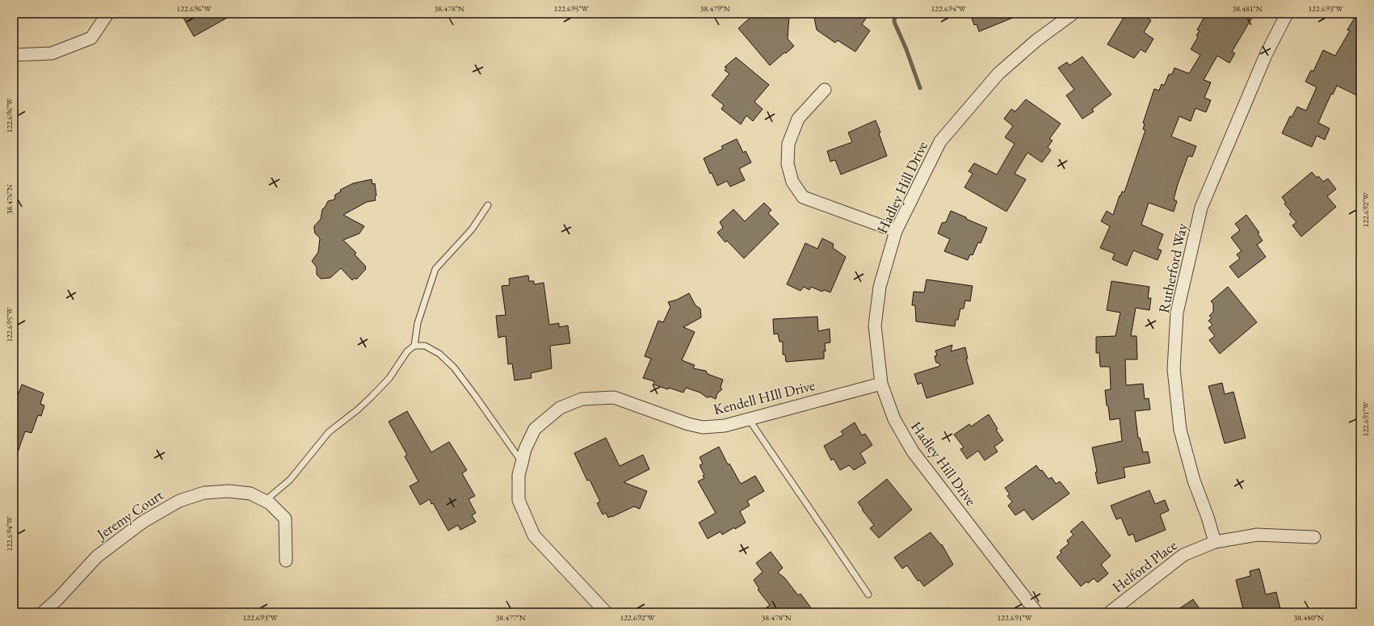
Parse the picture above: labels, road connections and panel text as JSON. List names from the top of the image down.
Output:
{
  "streets": {
    "street": [
      "Hadley Hill Drive",
      "Rutherford Way",
      "Kendell HIll Drive",
      "Jeremy Court",
      "Helford Place"
    ]
  },
  "crossings": [
    ["Hadley Hill Drive", "Kendell HIll Drive"],
    ["Rutherford Way", "Helford Place"]
  ],
  "coordinates": [
    "122.696°W",
    "38.478°N",
    "122.695°W",
    "38.479°N",
    "122.694°W",
    "38.481°N",
    "122.693°W",
    "38.476°N",
    "122.692°W",
    "122.691°W",
    "38.477°N",
    "38.480°N"
  ]
}
